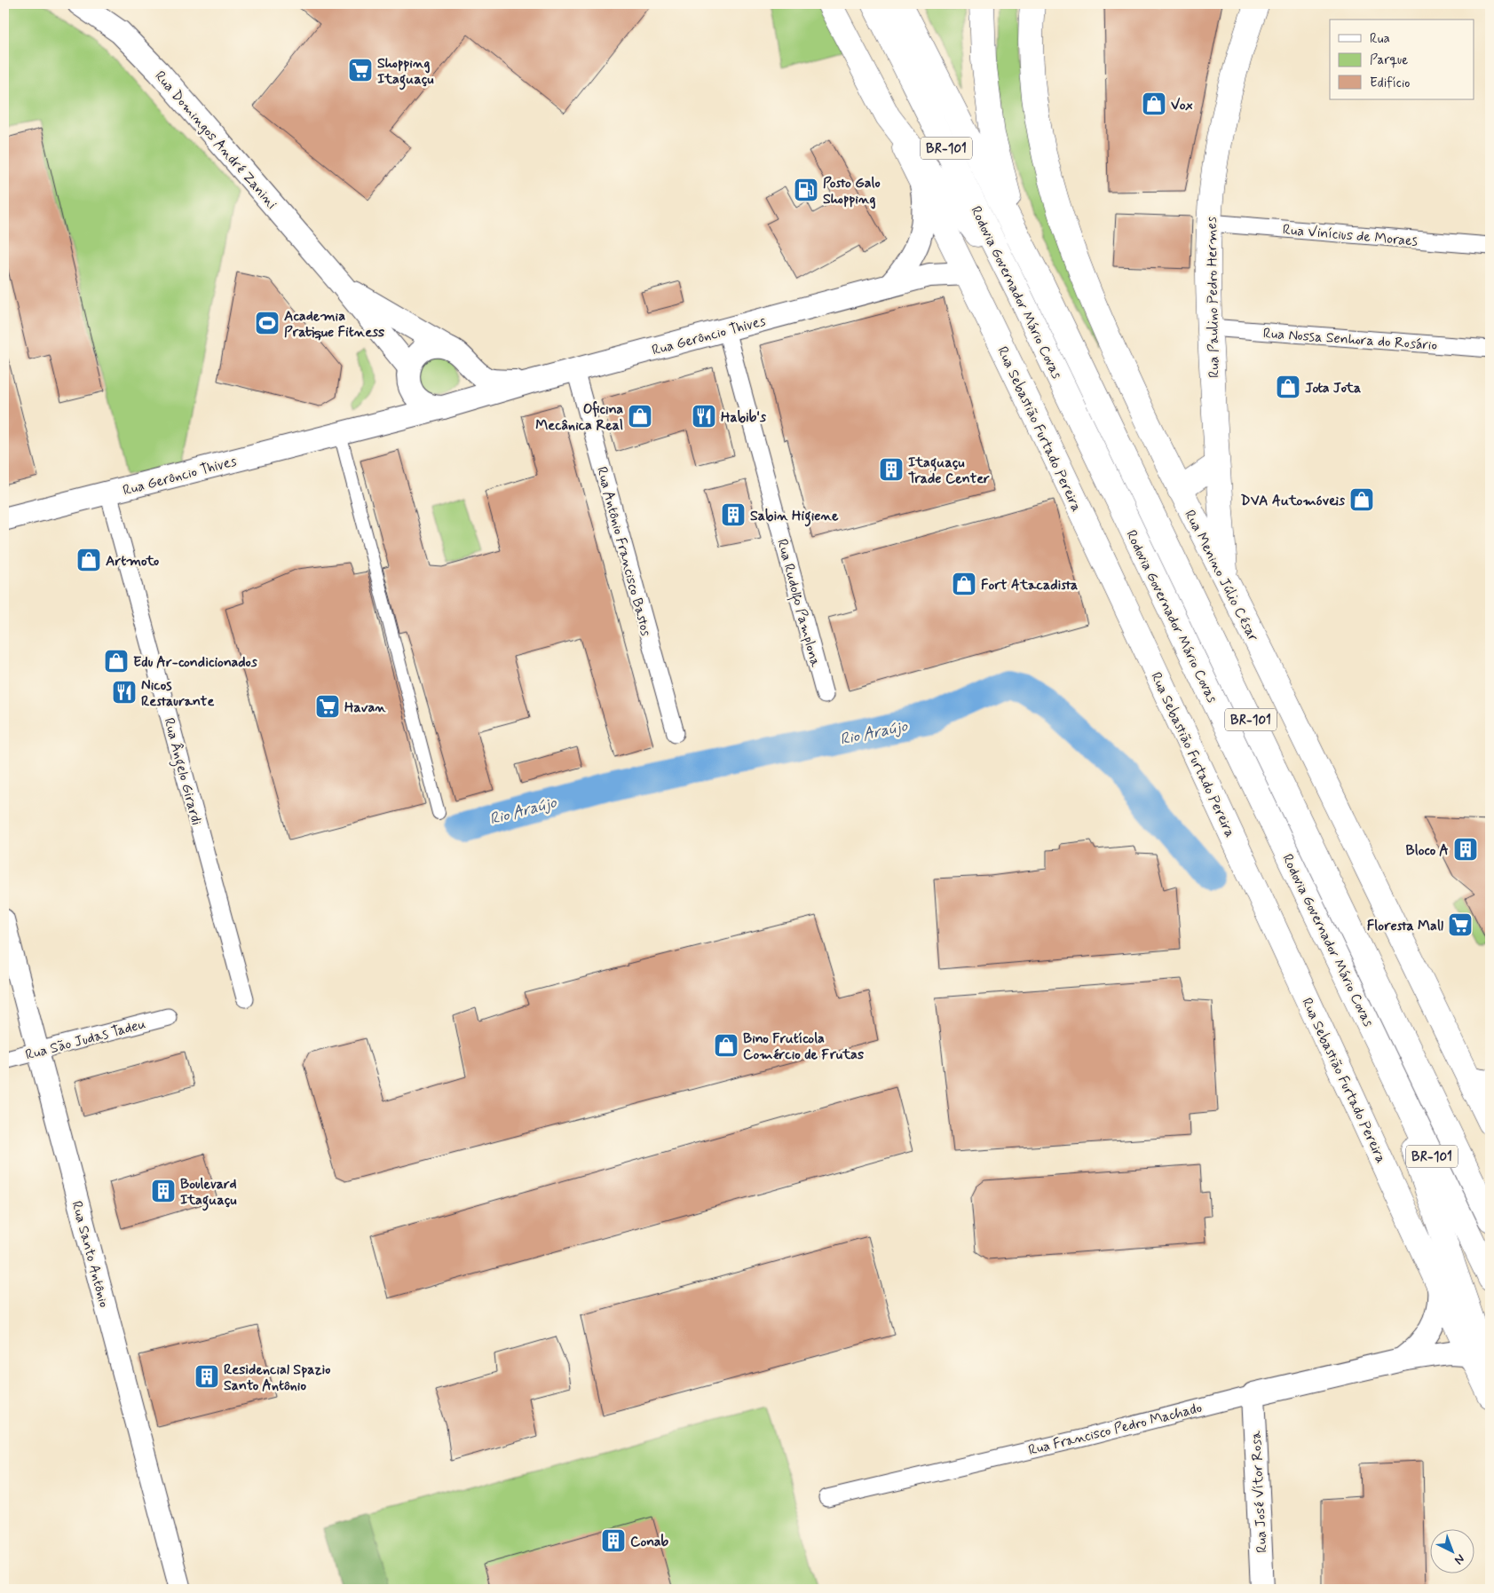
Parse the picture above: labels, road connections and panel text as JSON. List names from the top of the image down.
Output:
{
  "streets": {
    "main road": [
      "Rua Domingos André Zanini",
      "BR-101",
      "Rodovia Governador Mário Covas",
      "Rua Paulino Pedro Hermes",
      "Rua Gerôncio Thives",
      "Rua Sebastião Furtado Pereira",
      "Rua Menino Júlio César",
      "Rua Francisco Pedro Machado",
      "Rua José Vítor Rosa"
    ],
    "street": [
      "Rua Vinícius de Moraes",
      "Rua Nossa Senhora do Rosário",
      "Rua Antônio Francisco Bastos",
      "Rua Rudolfo Pamplona",
      "Rua Ângelo Girardi",
      "Rua São Judas Tadeu",
      "Rua Santo Antônio"
    ]
  },
  "crossings": [
    ["Rua Domingos André Zanini", "Rua Gerôncio Thives"],
    ["Rua Vinícius de Moraes", "Rua Paulino Pedro Hermes"],
    ["Rua Paulino Pedro Hermes", "Rua Nossa Senhora do Rosário"],
    ["Rua Paulino Pedro Hermes", "Rua Menino Júlio César"],
    ["Rua Gerôncio Thives", "Rua Sebastião Furtado Pereira"],
    ["Rua Gerôncio Thives", "Rua Antônio Francisco Bastos"],
    ["Rua Gerôncio Thives", "Rua Rudolfo Pamplona"],
    ["Rua Gerôncio Thives", "Rua Ângelo Girardi"],
    ["Rua Sebastião Furtado Pereira", "Rua Francisco Pedro Machado"],
    ["Rua São Judas Tadeu", "Rua Santo Antônio"],
    ["Rua Francisco Pedro Machado", "Rua José Vítor Rosa"]
  ],
  "water": ["Rio Araújo"],
  "places": {
    "supermarket": ["Shopping Itaguaçu", "Havan", "Floresta Mall"],
    "shop": [
      "Vox",
      "Jota Jota",
      "Oficina Mecânica Real",
      "DVA Automóveis",
      "Artmoto",
      "Fort Atacadista",
      "Edu Ar-condicionados",
      "Bino Frutícola Comércio de Frutas"
    ],
    "fuel station": ["Posto Galo Shopping"],
    "sports": ["Academia Pratique Fitness"],
    "restaurant": ["Habib's", "Nicos Restaurante"],
    "building": [
      "Itaguaçu Trade Center",
      "Sabin Higiene",
      "Bloco A",
      "Boulevard Itaguaçu",
      "Residencial Spazio Santo Antônio",
      "Conab"
    ]
  },
  "legend": ["Rua", "Parque", "Edifício"],
  "north": "bottom right"
}
